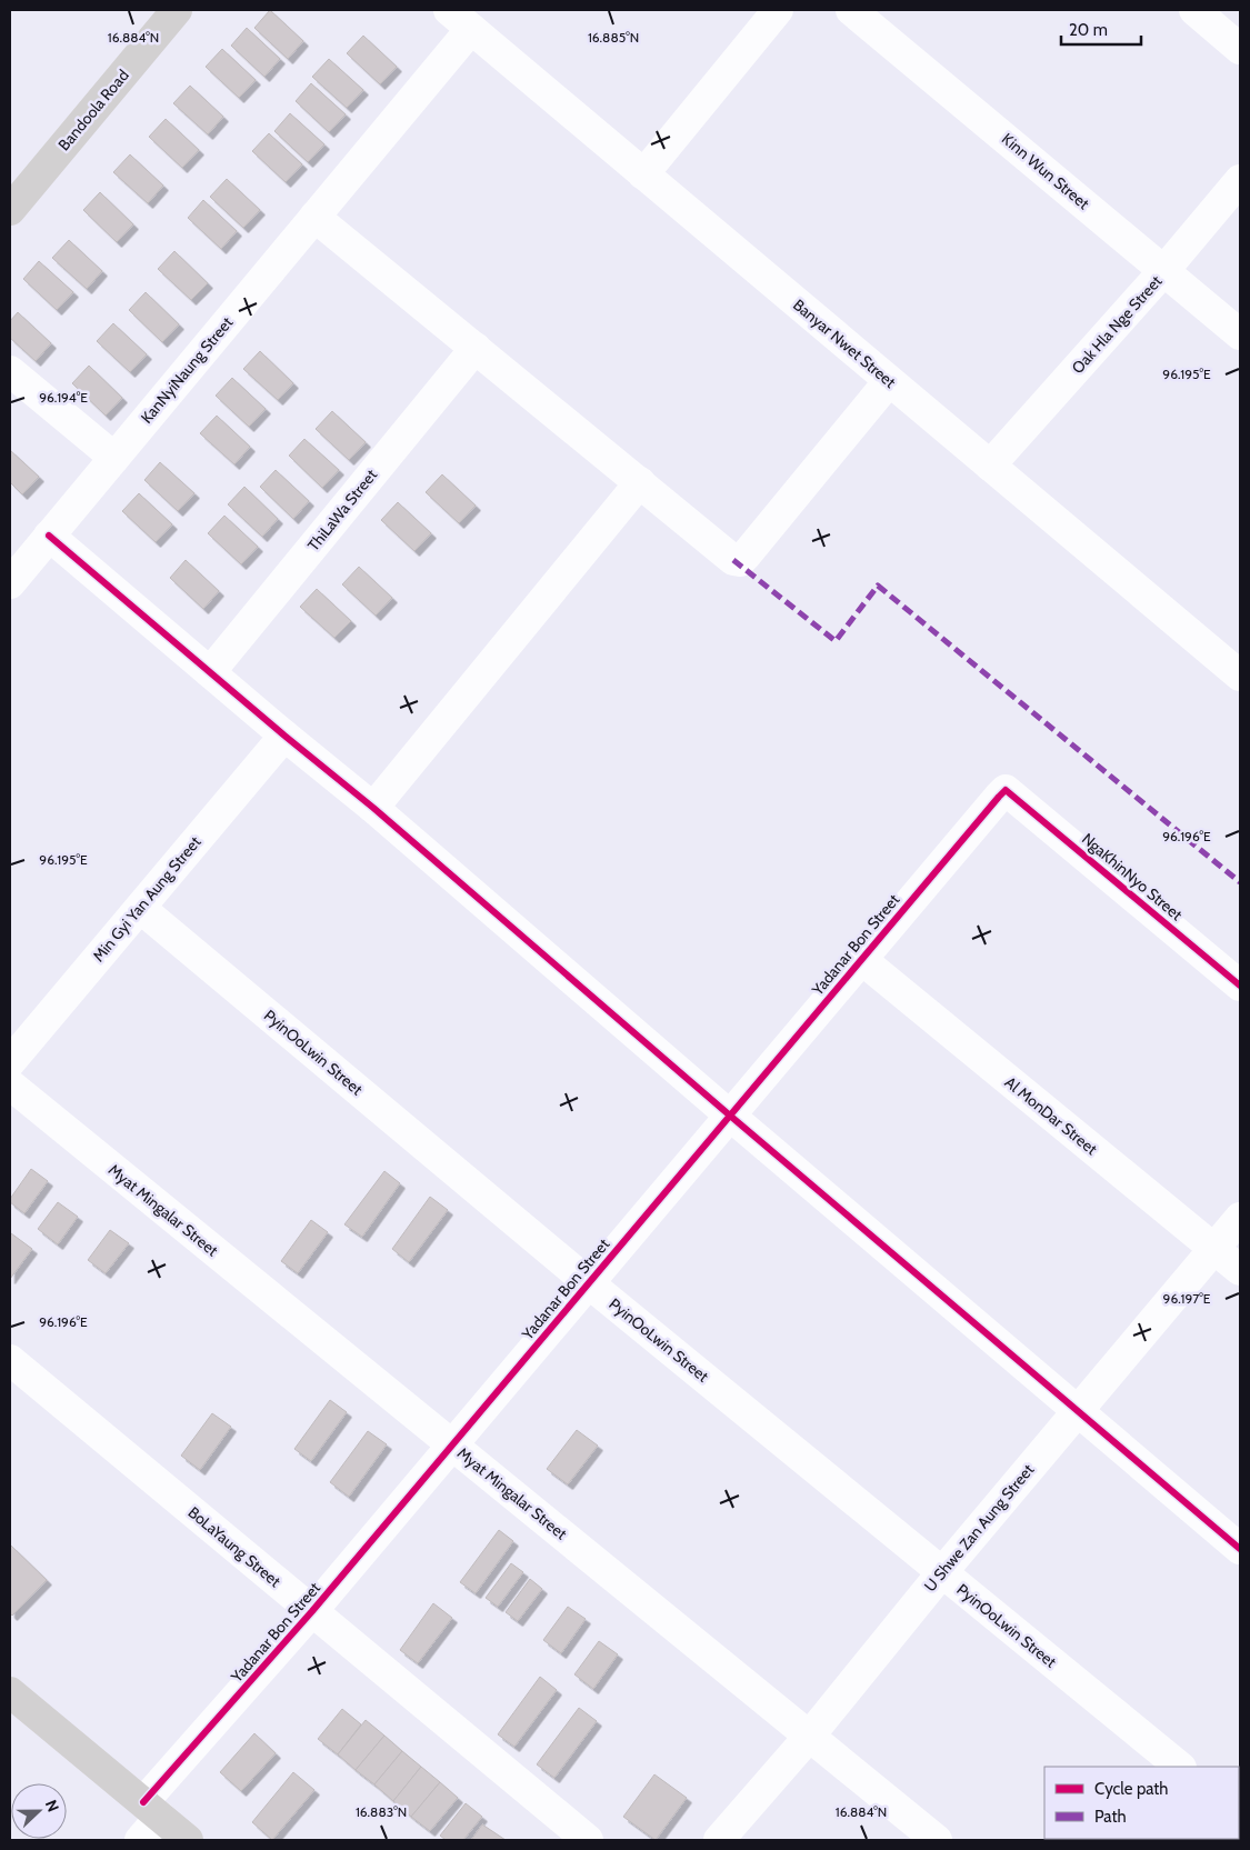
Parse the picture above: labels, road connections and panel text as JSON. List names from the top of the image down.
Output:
{
  "streets": {
    "street": [
      "Bandoola Road",
      "Kinn Wun Street",
      "Oak Hla Nge Street",
      "Banyar Nwet Street",
      "KanNyiNaung Street",
      "ThiLaWa Street",
      "NgaKhinNyo Street",
      "Min Gyi Yan Aung Street",
      "Yadanar Bon Street",
      "PyinOoLwin Street",
      "Al MonDar Street",
      "Myat Mingalar Street",
      "U Shwe Zan Aung Street",
      "BoLaYaung Street"
    ]
  },
  "crossings": [
    ["Kinn Wun Street", "Oak Hla Nge Street"],
    ["Oak Hla Nge Street", "Banyar Nwet Street"],
    ["Banyar Nwet Street", "KanNyiNaung Street"],
    ["NgaKhinNyo Street", "Yadanar Bon Street"],
    ["Min Gyi Yan Aung Street", "PyinOoLwin Street"],
    ["Yadanar Bon Street", "PyinOoLwin Street"],
    ["Yadanar Bon Street", "Al MonDar Street"],
    ["Yadanar Bon Street", "Myat Mingalar Street"],
    ["Yadanar Bon Street", "BoLaYaung Street"],
    ["PyinOoLwin Street", "U Shwe Zan Aung Street"],
    ["Al MonDar Street", "U Shwe Zan Aung Street"],
    ["Myat Mingalar Street", "U Shwe Zan Aung Street"]
  ],
  "legend": ["Cycle path", "Path"],
  "scale_bar": "20 m",
  "north": "right",
  "coordinates": [
    "16.884°N",
    "16.885°N",
    "96.195°E",
    "96.194°E",
    "96.196°E",
    "96.197°E",
    "16.883°N"
  ]
}
